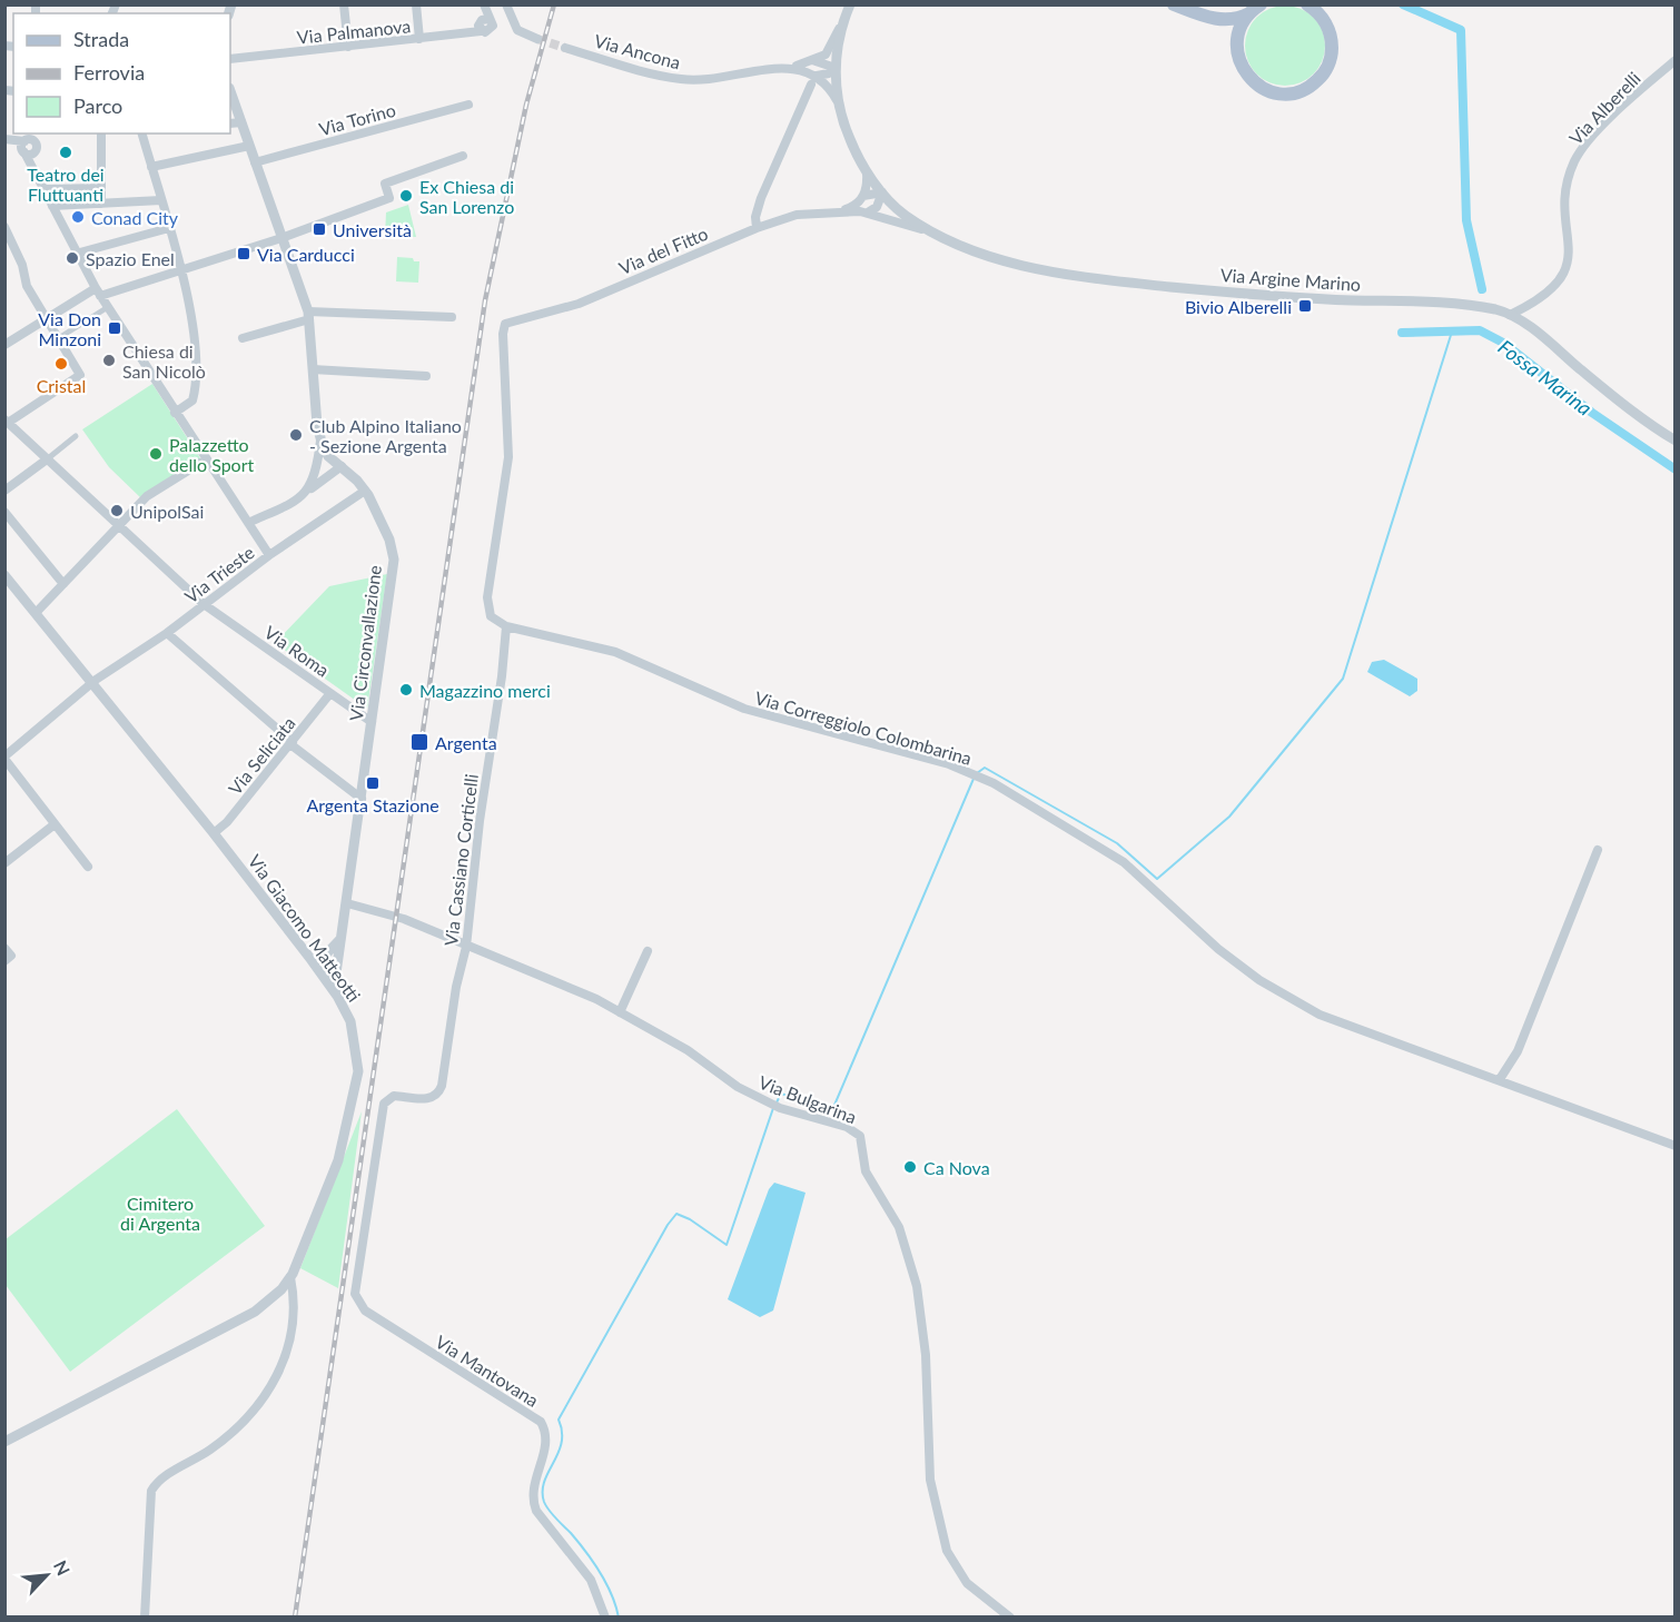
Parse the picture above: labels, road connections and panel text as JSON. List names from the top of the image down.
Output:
{
  "streets": {
    "street": [
      "Via Palmanova",
      "Via Ancona",
      "Via Alberelli",
      "Via Torino",
      "Via del Fitto",
      "Via Argine Marino",
      "Via Trieste",
      "Via Circonvallazione",
      "Via Roma",
      "Via Correggiolo Colombarina",
      "Via Seliciata",
      "Via Cassiano Corticelli",
      "Via Giacomo Matteotti",
      "Via Bulgarina",
      "Via Mantovana"
    ]
  },
  "crossings": [
    ["Via Alberelli", "Via Argine Marino"],
    ["Via Torino", "Via Circonvallazione"],
    ["Via del Fitto", "Via Argine Marino"],
    ["Via del Fitto", "Via Correggiolo Colombarina"],
    ["Via del Fitto", "Via Cassiano Corticelli"],
    ["Via Trieste", "Via Circonvallazione"],
    ["Via Trieste", "Via Roma"],
    ["Via Trieste", "Via Giacomo Matteotti"],
    ["Via Circonvallazione", "Via Roma"],
    ["Via Circonvallazione", "Via Giacomo Matteotti"],
    ["Via Circonvallazione", "Via Bulgarina"],
    ["Via Roma", "Via Seliciata"],
    ["Via Correggiolo Colombarina", "Via Cassiano Corticelli"],
    ["Via Seliciata", "Via Giacomo Matteotti"],
    ["Via Cassiano Corticelli", "Via Bulgarina"],
    ["Via Cassiano Corticelli", "Via Mantovana"]
  ],
  "water": ["Fossa Marina"],
  "parks": ["Cimitero di Argenta"],
  "places": {
    "other": [
      "Teatro dei Fluttuanti",
      "Ex Chiesa di San Lorenzo",
      "Conad City",
      "Spazio Enel",
      "Chiesa di San Nicolò",
      "Cristal",
      "Club Alpino Italiano - Sezione Argenta",
      "Palazzetto dello Sport",
      "UnipolSai",
      "Magazzino merci",
      "Ca Nova"
    ],
    "transit": [
      "Università",
      "Via Carducci",
      "Bivio Alberelli",
      "Via Don Minzoni",
      "Argenta",
      "Argenta Stazione"
    ]
  },
  "legend": ["Strada", "Ferrovia", "Parco"],
  "north": "top right"
}
